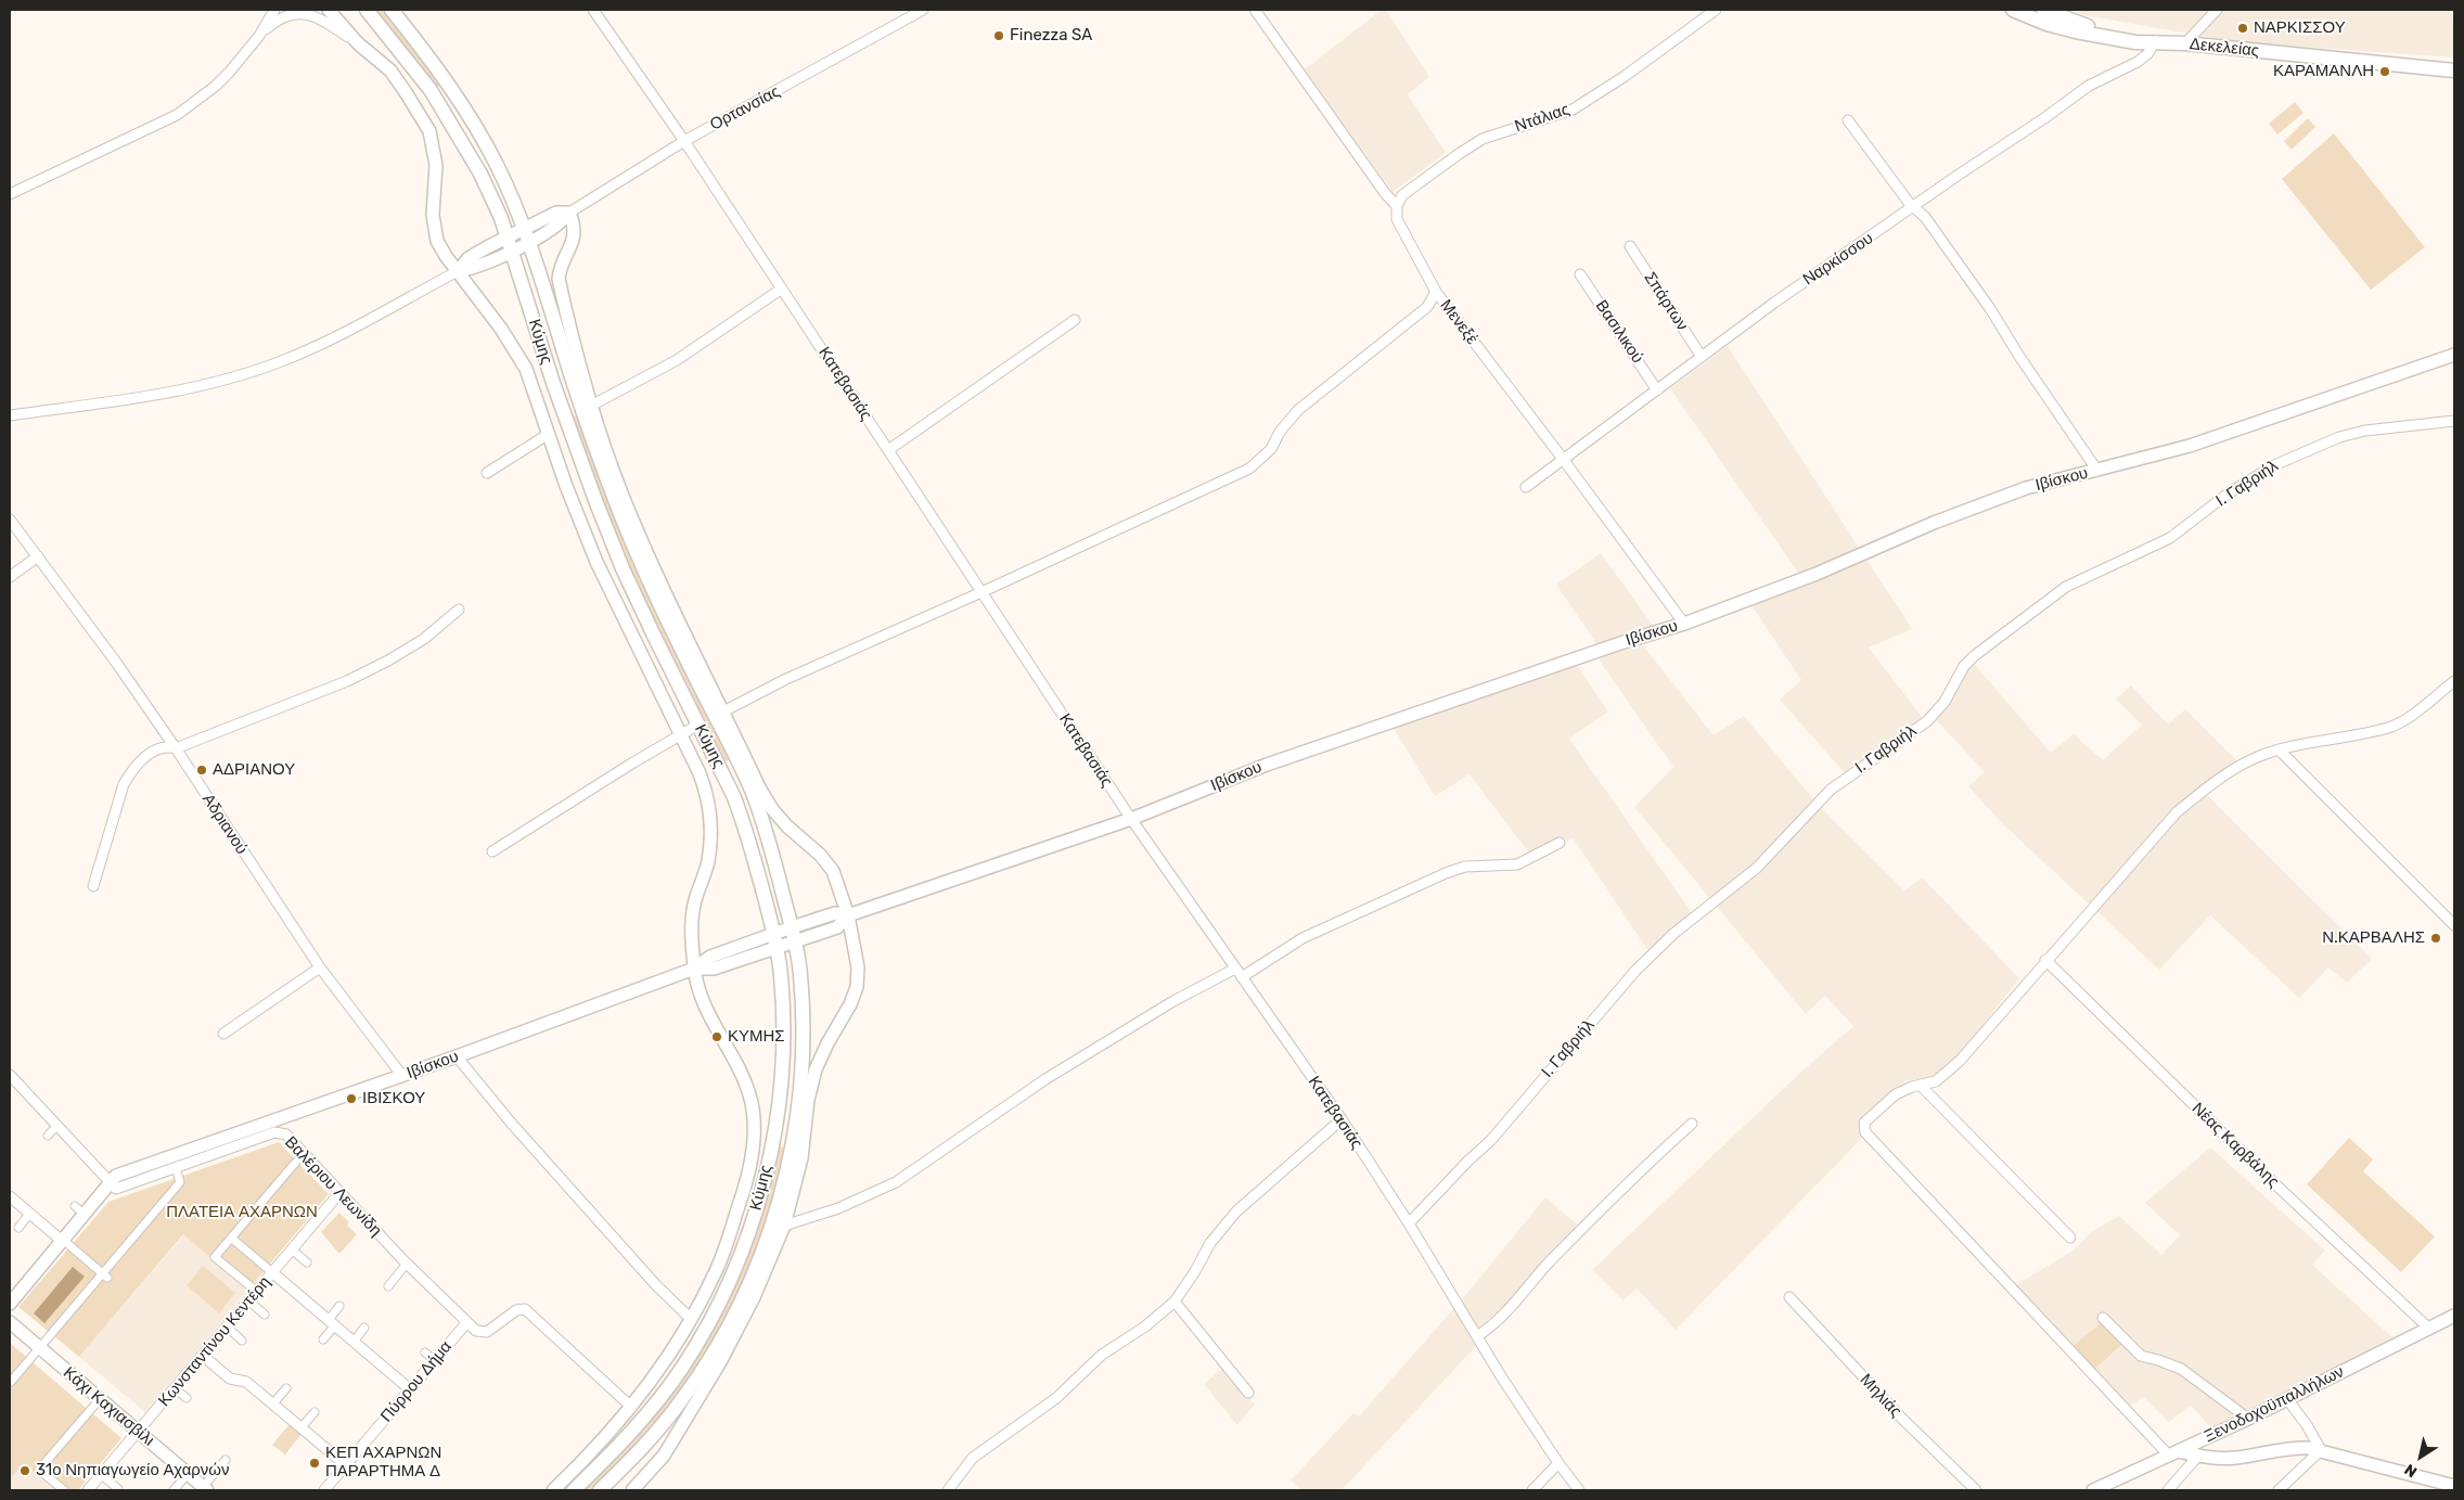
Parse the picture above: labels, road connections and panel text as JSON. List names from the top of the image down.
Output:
{
  "streets": {
    "main road": ["Δεκελείας", "Κύμης"],
    "street": [
      "Ορτανσίας",
      "Ντάλιας",
      "Ναρκίσσου",
      "Σπάρτων",
      "Μενεξέ",
      "Βασιλικού",
      "Κατεβασιάς",
      "Ιβίσκου",
      "Ι. Γαβριήλ",
      "Αδριανού",
      "Νέας Καρβάλης",
      "Βαλέριου Λεωνίδη",
      "Κωνσταντίνου Κεντέρη",
      "Πύρρου Δήμα",
      "Μηλιάς",
      "Ξενοδοχοϋπαλλήλων",
      "Κάχι Καχιασβίλι"
    ]
  },
  "crossings": [
    ["Δεκελείας", "Ναρκίσσου"],
    ["Ορτανσίας", "Κατεβασιάς"],
    ["Ντάλιας", "Μενεξέ"],
    ["Ναρκίσσου", "Σπάρτων"],
    ["Ναρκίσσου", "Μενεξέ"],
    ["Ναρκίσσου", "Βασιλικού"],
    ["Μενεξέ", "Ιβίσκου"],
    ["Κύμης", "Ιβίσκου"],
    ["Κατεβασιάς", "Ιβίσκου"],
    ["Κατεβασιάς", "Ι. Γαβριήλ"],
    ["Ιβίσκου", "Αδριανού"],
    ["Ιβίσκου", "Βαλέριου Λεωνίδη"],
    ["Νέας Καρβάλης", "Ξενοδοχοϋπαλλήλων"],
    ["Βαλέριου Λεωνίδη", "Κωνσταντίνου Κεντέρη"],
    ["Βαλέριου Λεωνίδη", "Πύρρου Δήμα"],
    ["Κωνσταντίνου Κεντέρη", "Κάχι Καχιασβίλι"]
  ],
  "parks": ["ΠΛΑΤΕΙΑ ΑΧΑΡΝΩΝ"],
  "places": [
    "ΝΑΡΚΙΣΣΟΥ",
    "Finezza SA",
    "ΚΑΡΑΜΑΝΛΗ",
    "ΑΔΡΙΑΝΟΥ",
    "Ν.ΚΑΡΒΑΛΗΣ",
    "ΚΥΜΗΣ",
    "ΙΒΙΣΚΟΥ",
    "ΚΕΠ ΑΧΑΡΝΩΝ ΠΑΡΑΡΤΗΜΑ Δ",
    "31ο Νηπιαγωγείο Αχαρνών"
  ],
  "north": "bottom left"
}
